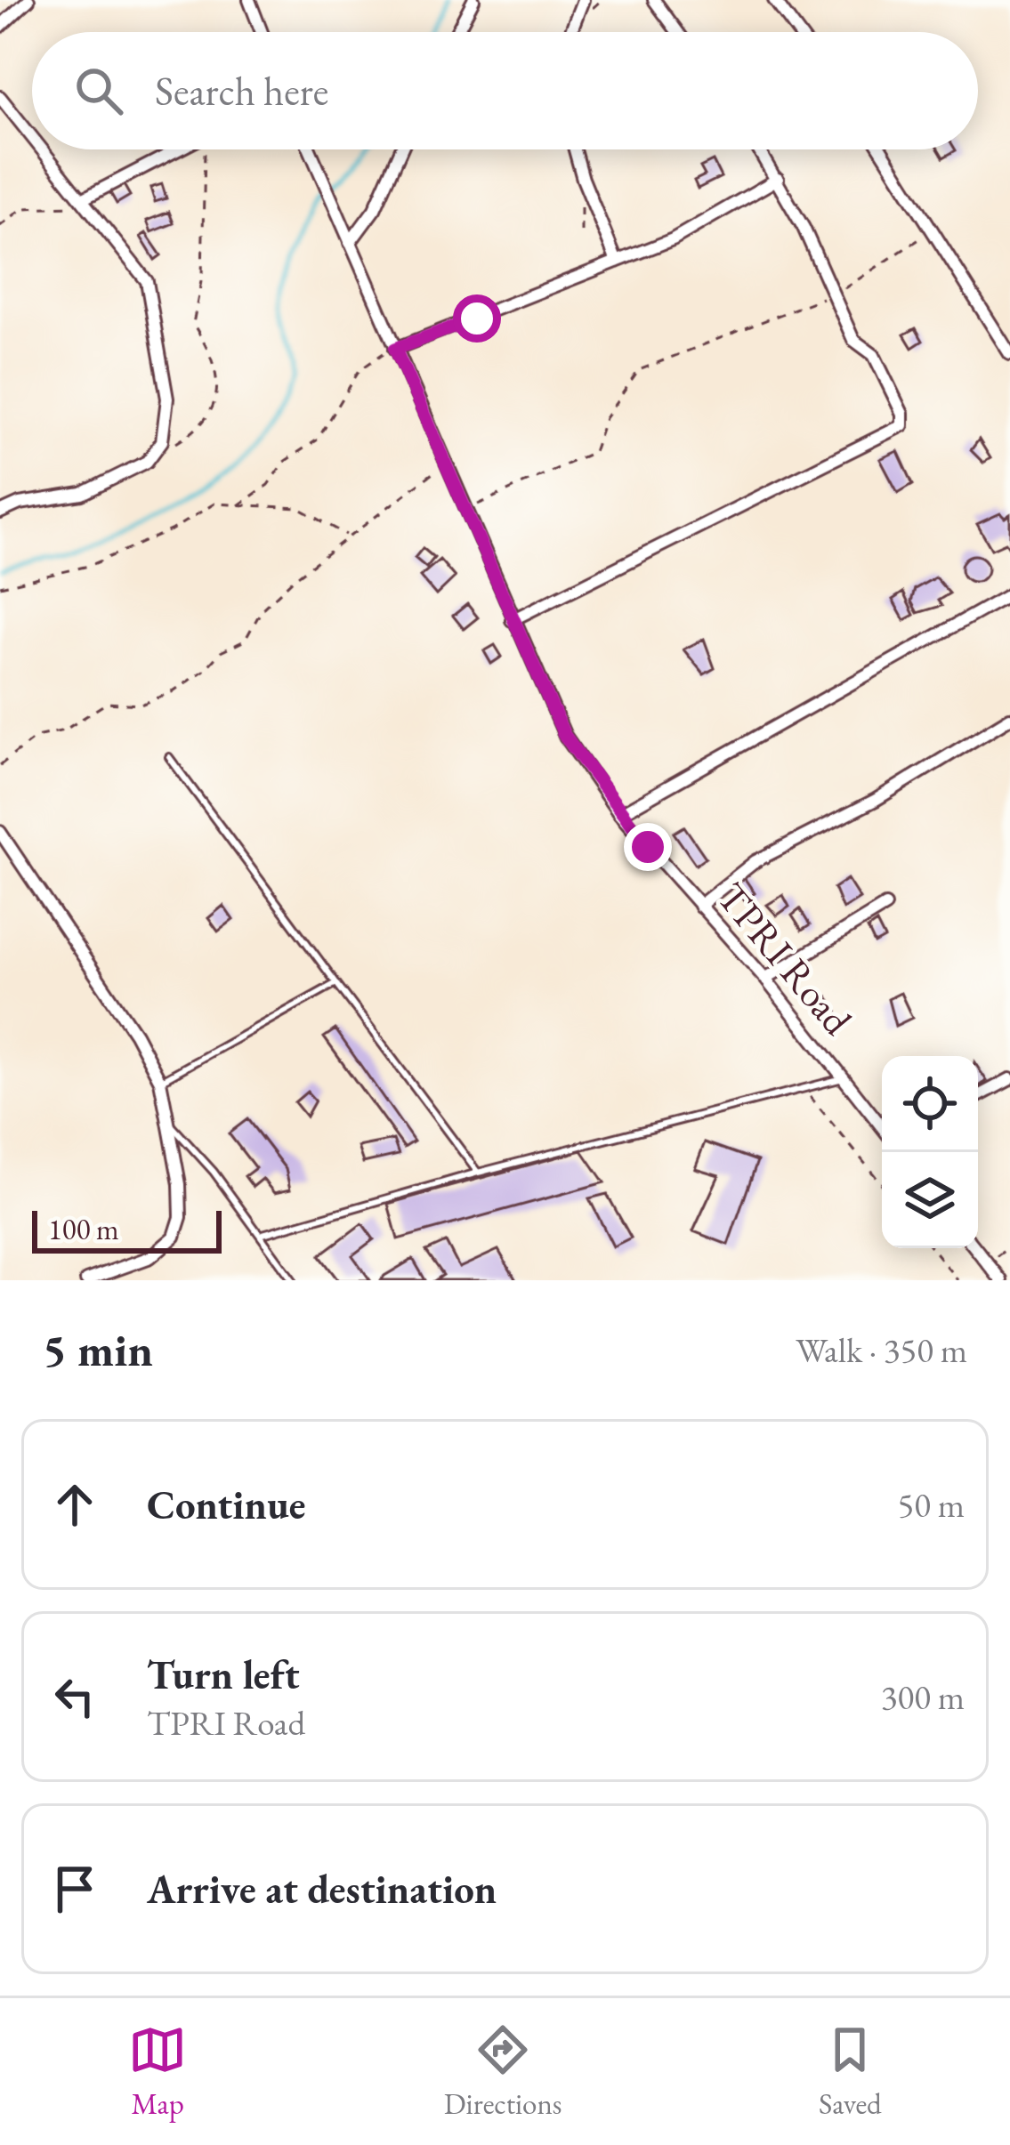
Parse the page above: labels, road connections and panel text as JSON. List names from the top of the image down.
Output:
{
  "streets": {
    "street": ["TPRI Road"]
  },
  "scale_bar": "100 m",
  "page": {
    "search": "Search here",
    "scale": "100 m",
    "heading": ["5 min", "Walk · 350 m"],
    "list": [
      ["Continue", "50 m"],
      ["Turn left", "TPRI Road", "300 m"],
      "Arrive at destination"
    ],
    "nav": ["Map", "Directions", "Saved"]
  }
}
